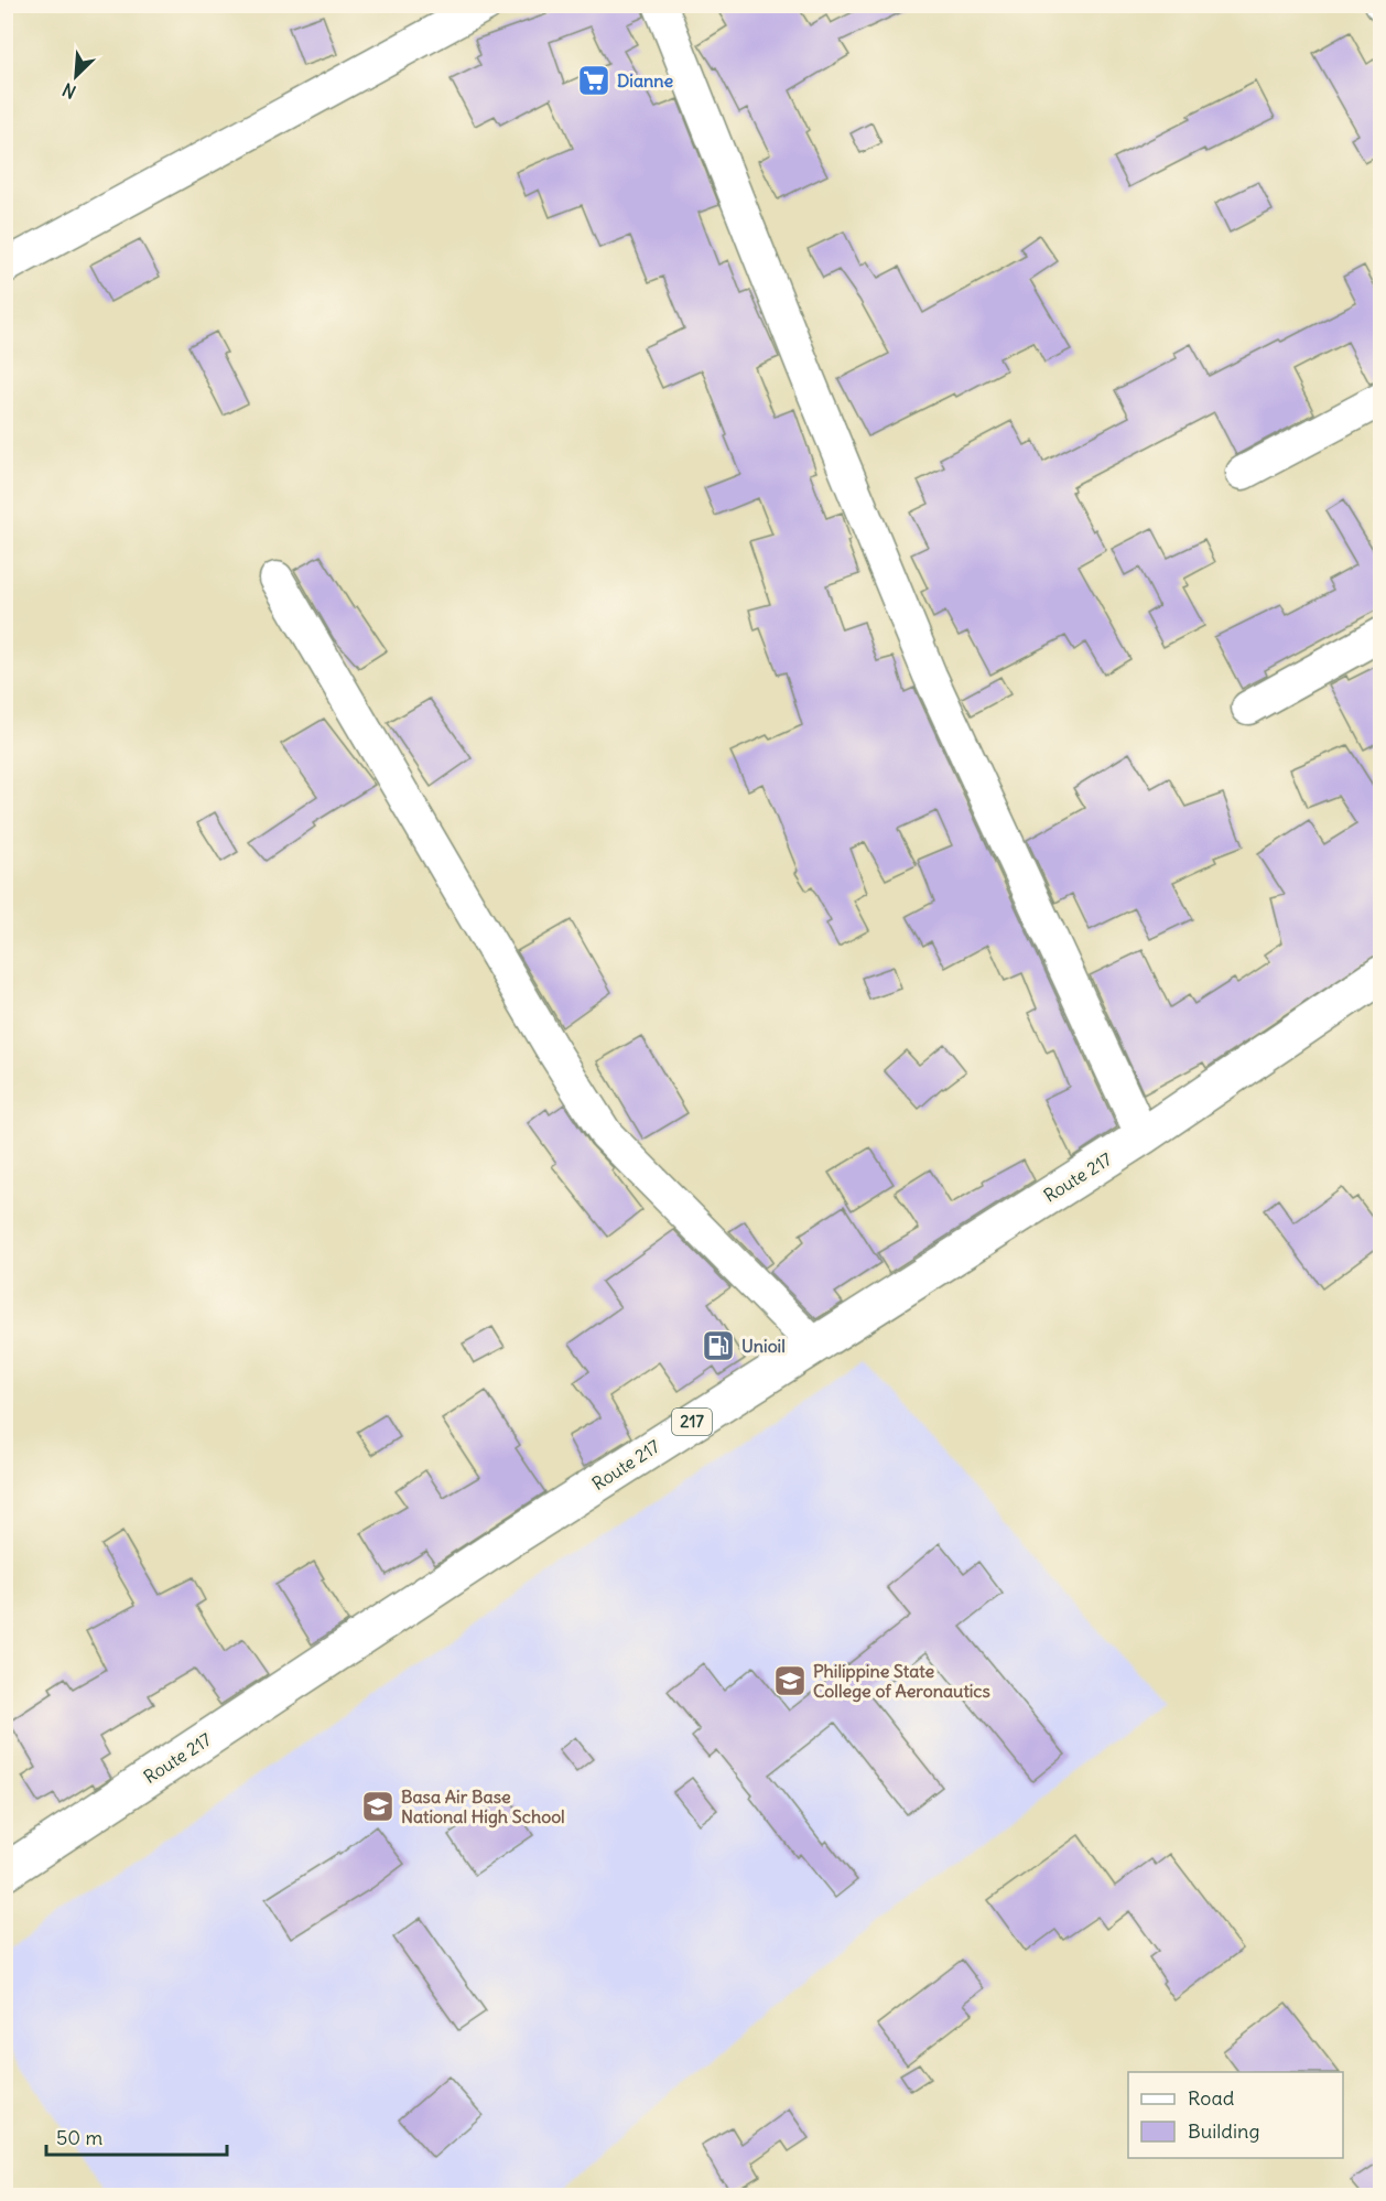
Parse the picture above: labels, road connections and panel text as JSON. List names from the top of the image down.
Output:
{
  "streets": {
    "main road": ["Route 217", "217"]
  },
  "places": {
    "supermarket": ["Dianne"],
    "fuel station": ["Unioil"],
    "school or university": ["Philippine State College of Aeronautics", "Basa Air Base National High School"]
  },
  "legend": ["Road", "Building"],
  "scale_bar": "50 m",
  "north": "bottom left"
}
